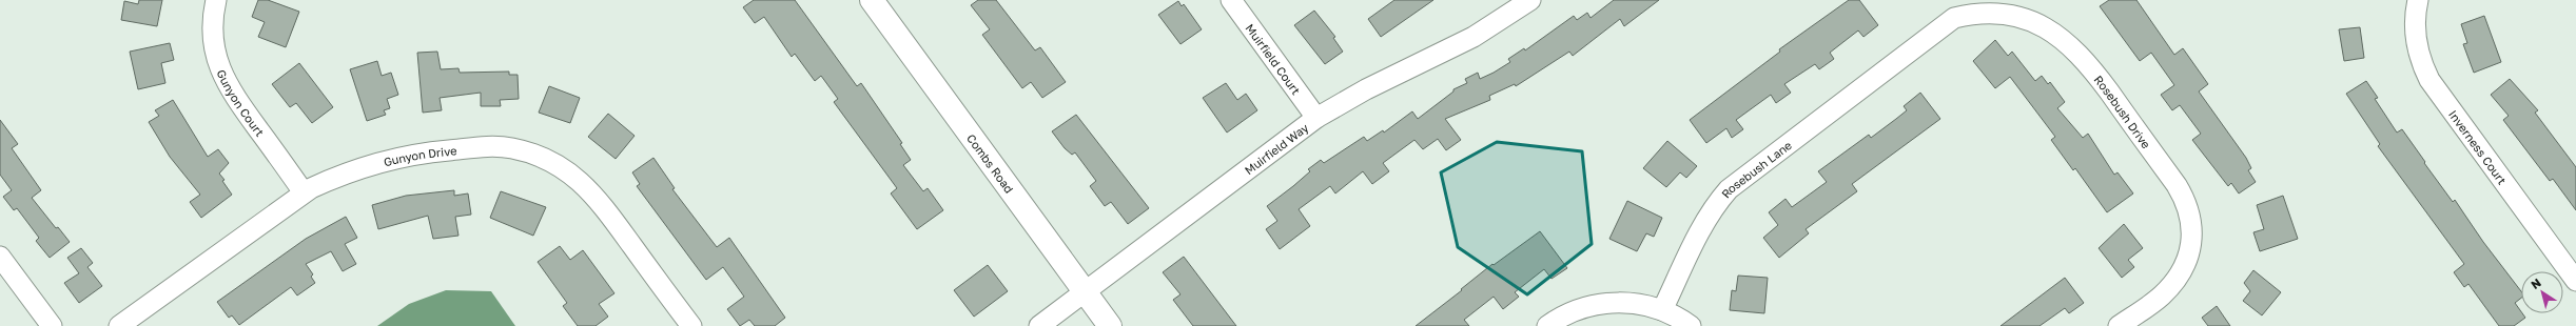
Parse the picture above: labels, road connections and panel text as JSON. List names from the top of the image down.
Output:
{
  "streets": {
    "street": [
      "Muirfield Court",
      "Gunyon Court",
      "Rosebush Drive",
      "Inverness Court",
      "Muirfield Way",
      "Gunyon Drive",
      "Combs Road",
      "Rosebush Lane"
    ]
  },
  "crossings": [
    ["Muirfield Court", "Muirfield Way"],
    ["Gunyon Court", "Gunyon Drive"],
    ["Rosebush Drive", "Rosebush Lane"],
    ["Muirfield Way", "Combs Road"]
  ],
  "north": "top left"
}
